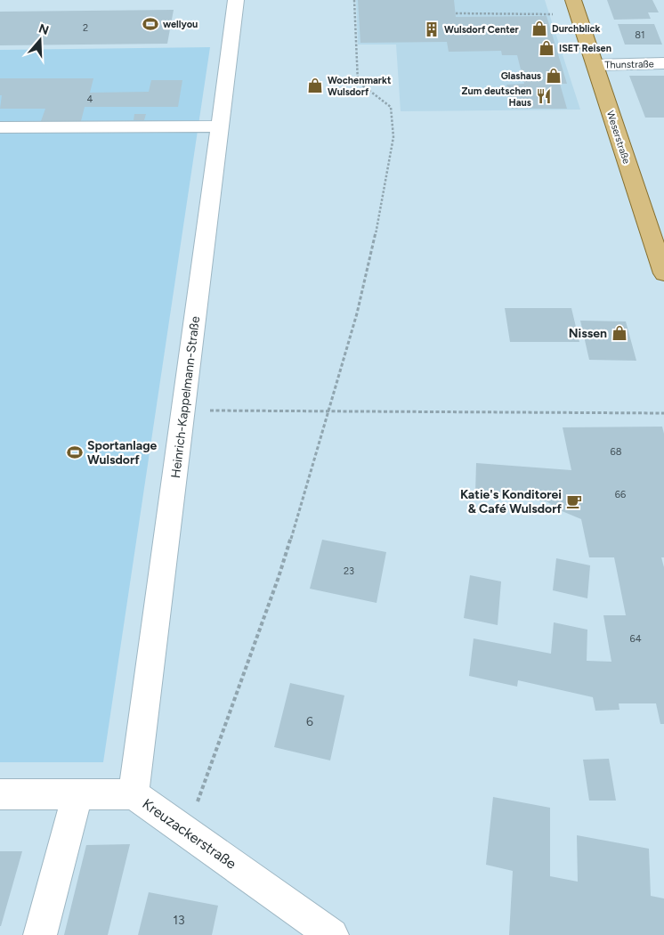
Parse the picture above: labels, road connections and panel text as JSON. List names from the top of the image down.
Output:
{
  "streets": {
    "main road": ["Weserstraße"],
    "street": ["Thunstraße", "Heinrich-Kappelmann-Straße", "Kreuzackerstraße"]
  },
  "crossings": [
    ["Thunstraße", "Weserstraße"],
    ["Heinrich-Kappelmann-Straße", "Kreuzackerstraße"]
  ],
  "places": {
    "sports": ["wellyou", "Sportanlage Wulsdorf"],
    "shop": [
      "Durchblick",
      "ISET Reisen",
      "Glashaus",
      "Wochenmarkt Wulsdorf",
      "Nissen"
    ],
    "building": ["Wulsdorf Center"],
    "restaurant": ["Zum deutschen Haus"],
    "cafe": ["Katie's Konditorei & Café Wulsdorf"]
  },
  "house_numbers": [
    "2",
    "81",
    "4",
    "68",
    "66",
    "23",
    "64",
    "6",
    "13"
  ],
  "north": "top"
}
